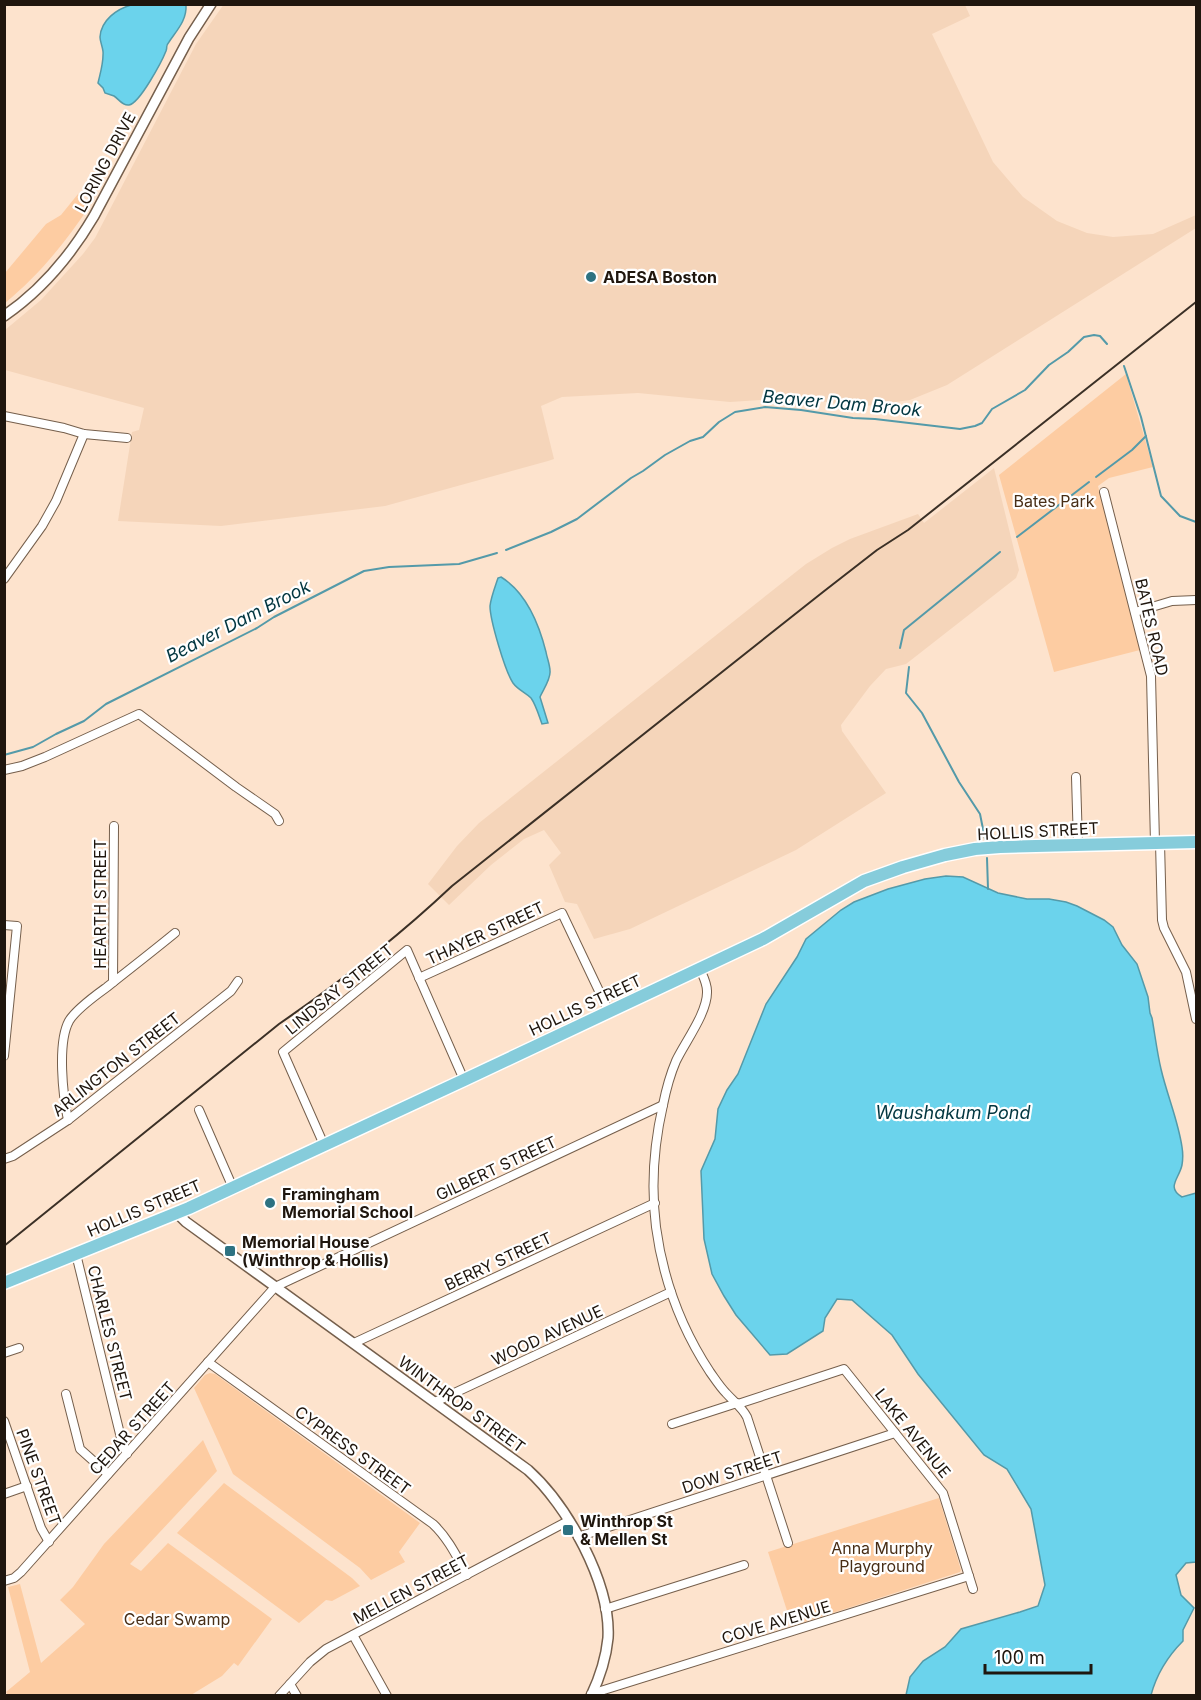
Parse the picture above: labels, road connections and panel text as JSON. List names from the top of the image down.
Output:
{
  "streets": {
    "main road": ["HOLLIS STREET"],
    "street": [
      "LORING DRIVE",
      "BATES ROAD",
      "HEARTH STREET",
      "THAYER STREET",
      "LINDSAY STREET",
      "ARLINGTON STREET",
      "GILBERT STREET",
      "BERRY STREET",
      "CHARLES STREET",
      "WOOD AVENUE",
      "WINTHROP STREET",
      "CEDAR STREET",
      "LAKE AVENUE",
      "CYPRESS STREET",
      "DOW STREET",
      "PINE STREET",
      "MELLEN STREET",
      "COVE AVENUE"
    ]
  },
  "crossings": [
    ["BATES ROAD", "HOLLIS STREET"],
    ["HOLLIS STREET", "THAYER STREET"],
    ["HOLLIS STREET", "LINDSAY STREET"],
    ["HOLLIS STREET", "CHARLES STREET"],
    ["HOLLIS STREET", "WINTHROP STREET"],
    ["THAYER STREET", "LINDSAY STREET"],
    ["GILBERT STREET", "WINTHROP STREET"],
    ["GILBERT STREET", "CEDAR STREET"],
    ["BERRY STREET", "WINTHROP STREET"],
    ["CHARLES STREET", "CEDAR STREET"],
    ["WOOD AVENUE", "WINTHROP STREET"],
    ["WINTHROP STREET", "CEDAR STREET"],
    ["WINTHROP STREET", "DOW STREET"],
    ["WINTHROP STREET", "MELLEN STREET"],
    ["WINTHROP STREET", "COVE AVENUE"],
    ["CEDAR STREET", "CYPRESS STREET"],
    ["CEDAR STREET", "PINE STREET"],
    ["LAKE AVENUE", "DOW STREET"],
    ["LAKE AVENUE", "COVE AVENUE"],
    ["CYPRESS STREET", "MELLEN STREET"]
  ],
  "water": ["Beaver Dam Brook", "Waushakum Pond"],
  "parks": ["Bates Park", "Anna Murphy Playground", "Cedar Swamp"],
  "places": {
    "other": ["ADESA Boston", "Framingham Memorial School"],
    "transit": ["Memorial House (Winthrop & Hollis)", "Winthrop St & Mellen St"]
  },
  "scale_bar": "100 m"
}
